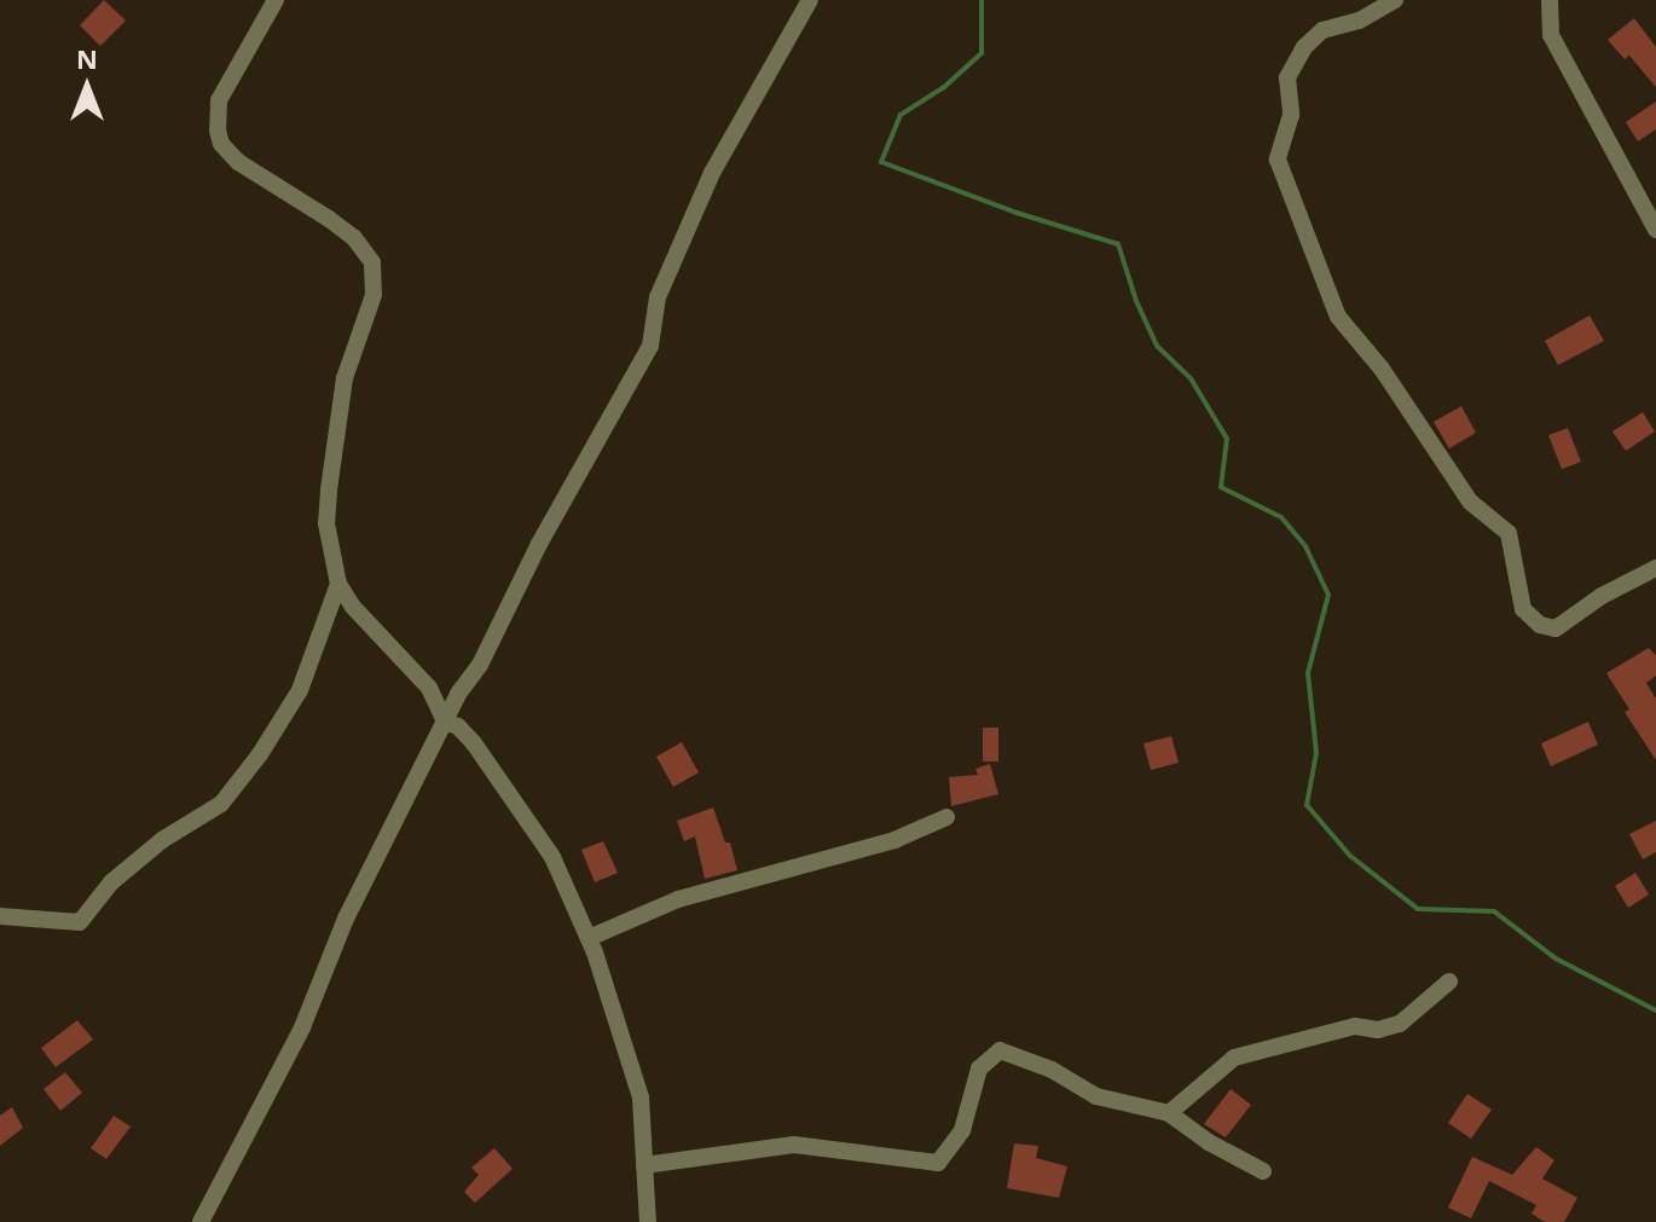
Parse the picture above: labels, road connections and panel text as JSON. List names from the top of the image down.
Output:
{
  "north": "top"
}
